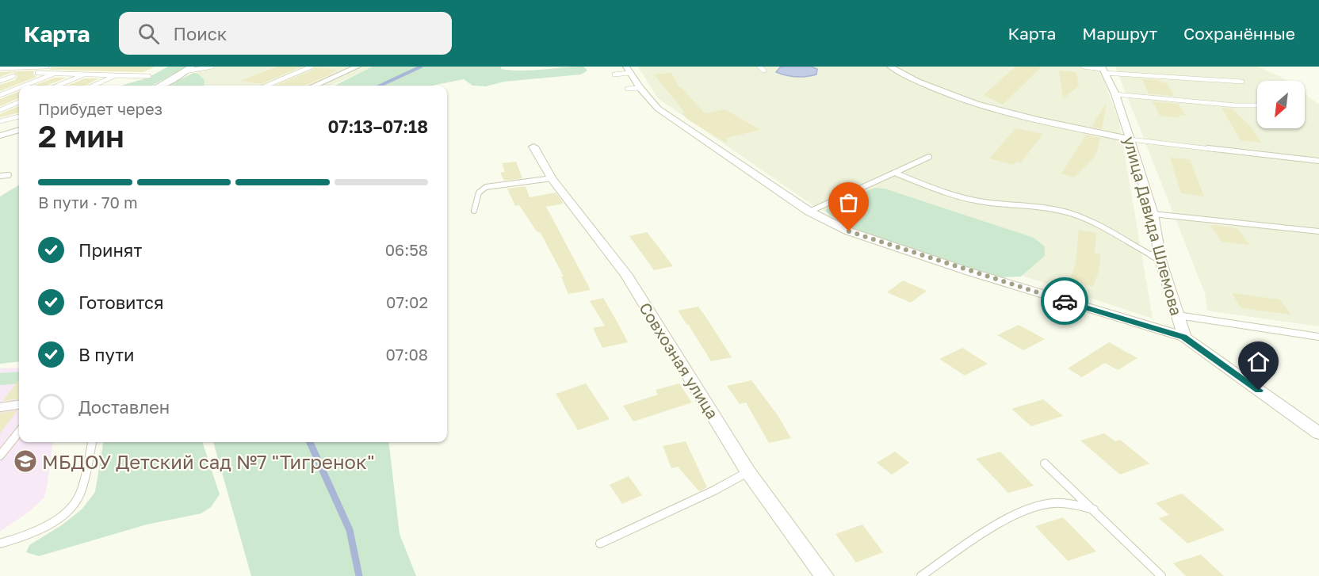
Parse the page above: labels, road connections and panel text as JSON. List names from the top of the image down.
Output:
{
  "streets": {
    "street": ["улица Давида Шлемова", "Совхозная улица"]
  },
  "places": {
    "school or university": ["МБДОУ Детский сад №7 \"Тигренок\""]
  },
  "north": "bottom left",
  "page": {
    "header": "Карта",
    "search": "Поиск",
    "nav": ["Карта", "Маршрут", "Сохранённые"],
    "heading": ["2 мин", "Прибудет через", "07:13–07:18"],
    "bar": "В пути · 70 m",
    "list": [
      ["Принят", "06:58"],
      ["Готовится", "07:02"],
      ["В пути", "07:08"],
      "Доставлен"
    ]
  }
}
